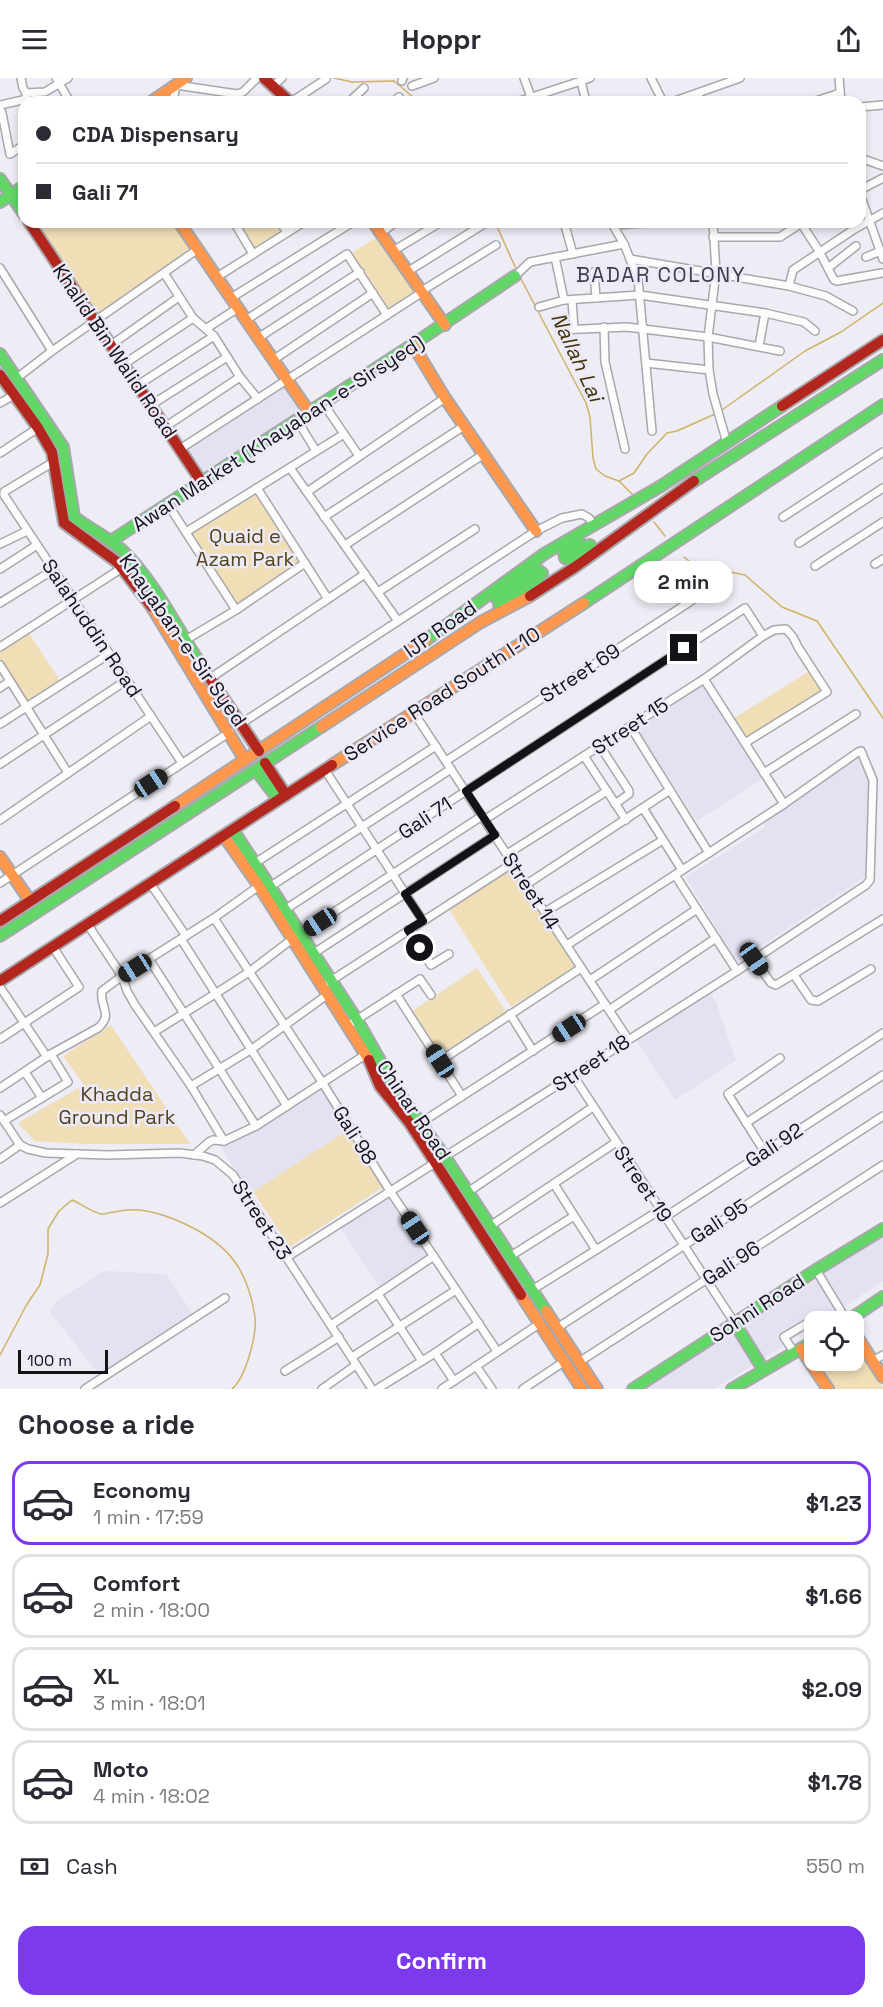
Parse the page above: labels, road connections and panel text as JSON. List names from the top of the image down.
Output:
{
  "streets": {
    "main road": [
      "Khalid Bin Walid Road",
      "Awan Market (Khayaban-e-Sirsyed)",
      "IJP Road",
      "Khayaban-e-Sir Syed",
      "Service Road South I-10",
      "Chinar Road",
      "Sohni Road"
    ],
    "street": [
      "Salahuddin Road",
      "Street 69",
      "Street 15",
      "Gali 71",
      "Street 14",
      "Street 18",
      "Gali 98",
      "Gali 92",
      "Street 19",
      "Street 23",
      "Gali 95",
      "Gali 96"
    ]
  },
  "crossings": [
    ["Khalid Bin Walid Road", "Awan Market (Khayaban-e-Sirsyed)"],
    ["Awan Market (Khayaban-e-Sirsyed)", "Khayaban-e-Sir Syed"],
    ["IJP Road", "Khayaban-e-Sir Syed"],
    ["Street 69", "Street 14"],
    ["Service Road South I-10", "Street 14"],
    ["Service Road South I-10", "Chinar Road"],
    ["Street 15", "Gali 71"],
    ["Street 15", "Street 14"],
    ["Street 15", "Chinar Road"],
    ["Street 15", "Gali 98"],
    ["Gali 71", "Street 14"],
    ["Gali 71", "Chinar Road"],
    ["Street 14", "Street 18"],
    ["Street 18", "Chinar Road"],
    ["Street 18", "Gali 98"],
    ["Street 18", "Street 19"],
    ["Street 18", "Street 23"],
    ["Chinar Road", "Gali 92"],
    ["Chinar Road", "Gali 95"],
    ["Chinar Road", "Gali 96"],
    ["Gali 92", "Street 19"],
    ["Street 19", "Gali 95"],
    ["Street 19", "Gali 96"],
    ["Street 19", "Sohni Road"]
  ],
  "districts": ["BADAR COLONY"],
  "water": ["Nallah Lai"],
  "parks": ["Quaid e Azam Park", "Khadda Ground Park"],
  "scale_bar": "100 m",
  "page": {
    "header": "Hoppr",
    "banner": ["CDA Dispensary", "Gali 71"],
    "bubble": "2 min",
    "scale": "100 m",
    "heading": "Choose a ride",
    "list": [
      {
        "name": "Economy",
        "note": "1 min · 17:59",
        "value": "$1.23"
      },
      {
        "name": "Comfort",
        "note": "2 min · 18:00",
        "value": "$1.66"
      },
      {
        "name": "XL",
        "note": "3 min · 18:01",
        "value": "$2.09"
      },
      {
        "name": "Moto",
        "note": "4 min · 18:02",
        "value": "$1.78"
      }
    ],
    "pay": ["Cash", "550 m"],
    "buttons": "Confirm"
  }
}
